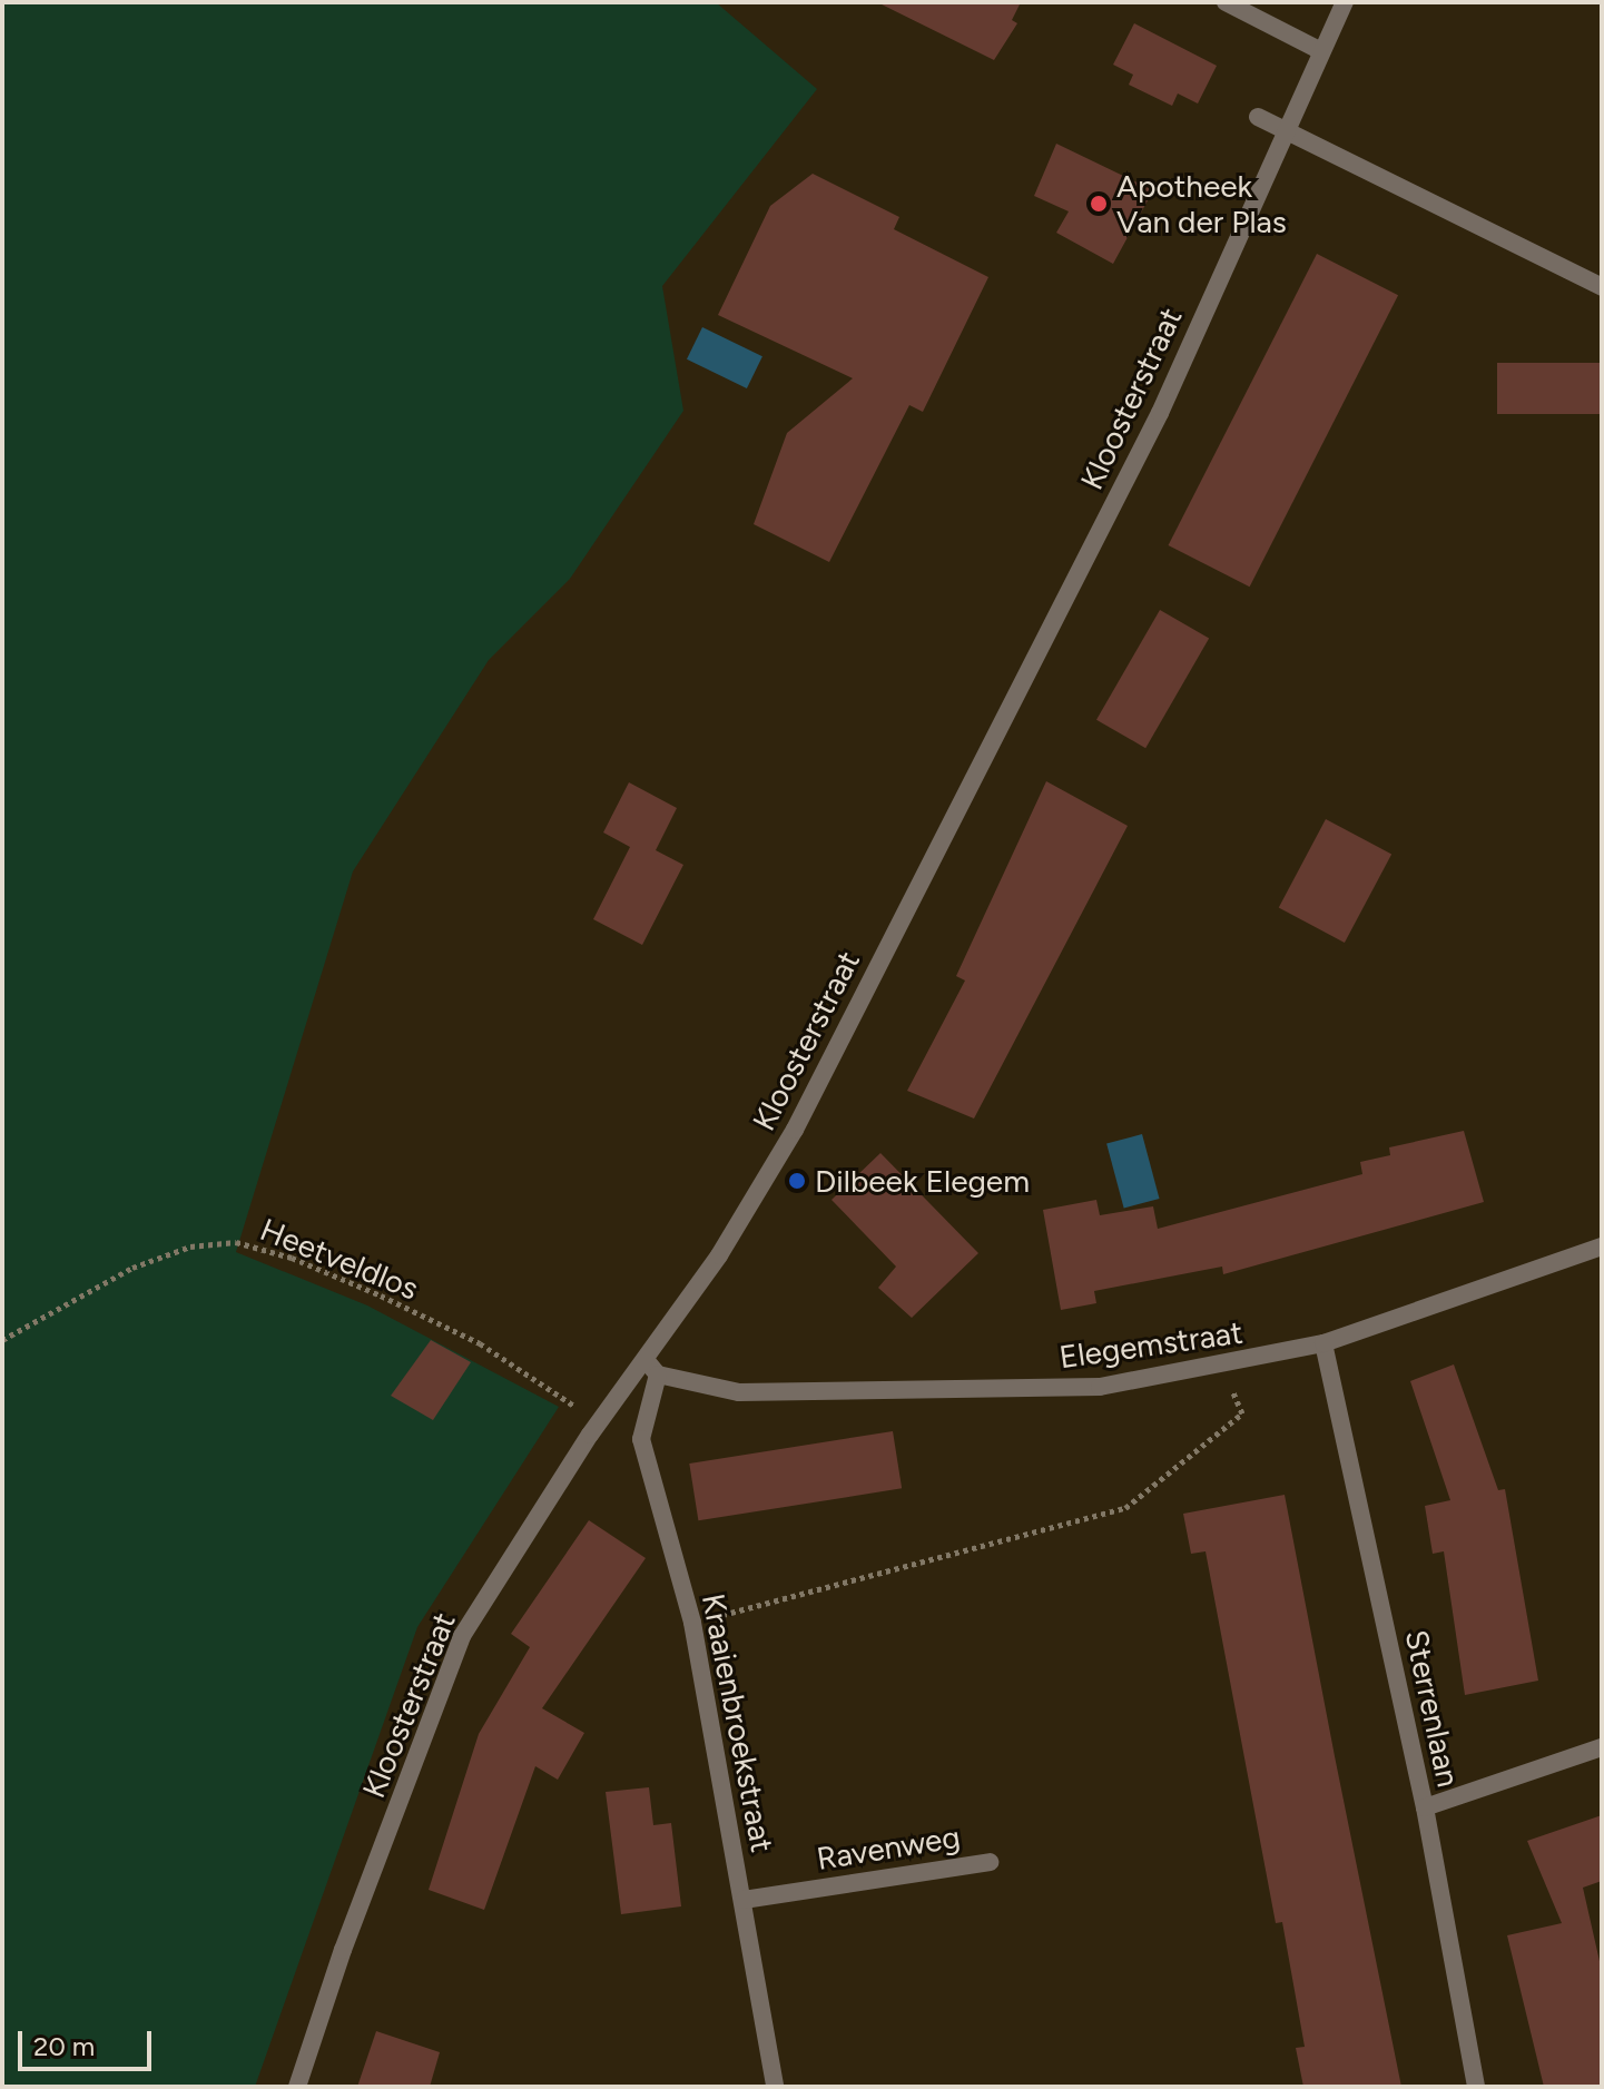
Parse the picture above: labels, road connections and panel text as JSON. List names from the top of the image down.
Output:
{
  "streets": {
    "street": [
      "Kloosterstraat",
      "Elegemstraat",
      "Sterrenlaan",
      "Kraaienbroekstraat",
      "Ravenweg"
    ],
    "path": ["Heetveldlos"]
  },
  "crossings": [
    ["Kloosterstraat", "Heetveldlos"],
    ["Kloosterstraat", "Elegemstraat"],
    ["Kloosterstraat", "Kraaienbroekstraat"],
    ["Elegemstraat", "Sterrenlaan"],
    ["Elegemstraat", "Kraaienbroekstraat"],
    ["Kraaienbroekstraat", "Ravenweg"]
  ],
  "places": ["Apotheek Van der Plas", "Dilbeek Elegem"],
  "scale_bar": "20 m"
}
